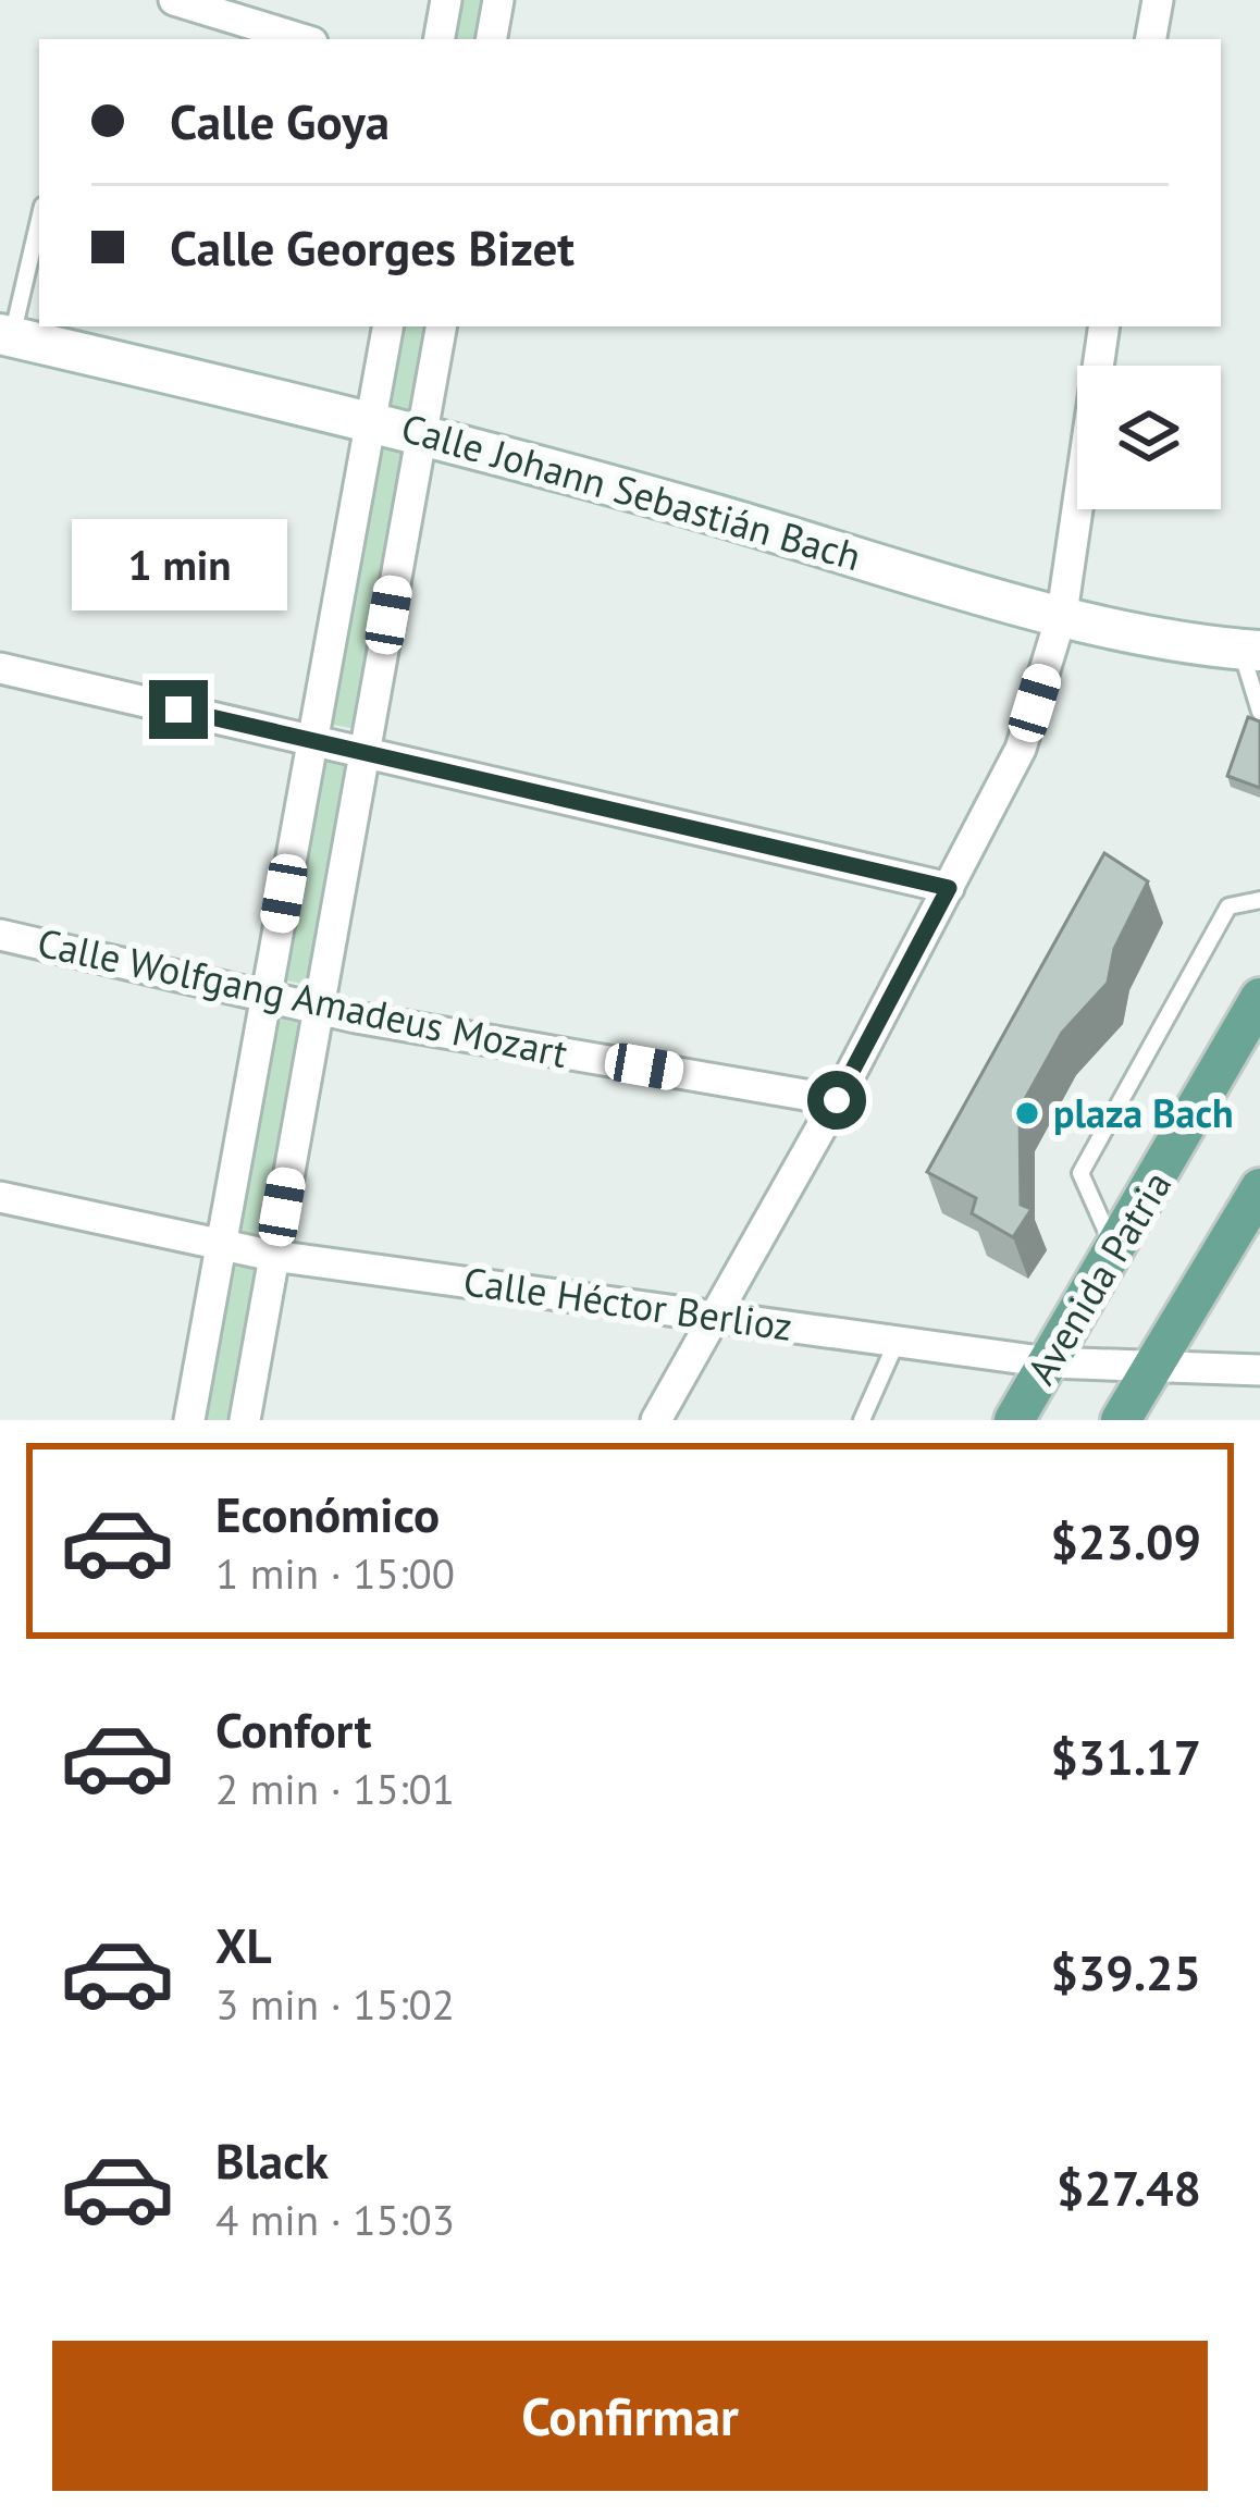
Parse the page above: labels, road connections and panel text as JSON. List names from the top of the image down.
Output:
{
  "streets": {
    "main road": ["Avenida Patria"],
    "street": ["Calle Johann Sebastián Bach", "Calle Wolfgang Amadeus Mozart", "Calle Héctor Berlioz"]
  },
  "crossings": [
    ["Avenida Patria", "Calle Héctor Berlioz"]
  ],
  "places": ["plaza Bach"],
  "page": {
    "banner": ["Calle Goya", "Calle Georges Bizet"],
    "bubble": "1 min",
    "list": [
      {
        "name": "Económico",
        "note": "1 min · 15:00",
        "value": "$23.09"
      },
      {
        "name": "Confort",
        "note": "2 min · 15:01",
        "value": "$31.17"
      },
      {
        "name": "XL",
        "note": "3 min · 15:02",
        "value": "$39.25"
      },
      {
        "name": "Black",
        "note": "4 min · 15:03",
        "value": "$27.48"
      }
    ],
    "buttons": "Confirmar"
  }
}
